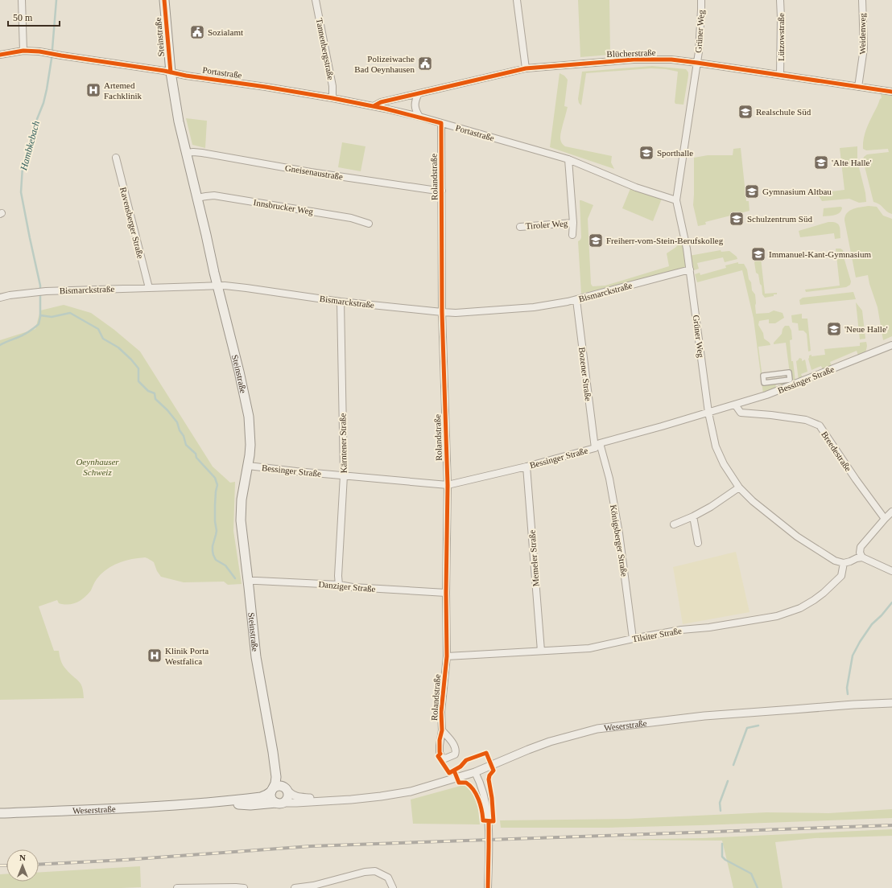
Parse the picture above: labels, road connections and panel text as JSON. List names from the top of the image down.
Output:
{
  "streets": {
    "main road": ["Steinstraße", "Weserstraße"],
    "street": [
      "Grüner Weg",
      "Weidenweg",
      "Lützowstraße",
      "Tannenbergstraße",
      "Blücherstraße",
      "Portastraße",
      "Gneisenaustraße",
      "Rolandstraße",
      "Innsbrucker Weg",
      "Ravensberger Straße",
      "Tiroler Weg",
      "Bismarckstraße",
      "Bozener Straße",
      "Bessinger Straße",
      "Kärntener Straße",
      "Breedestraße",
      "Königsberger Straße",
      "Memeler Straße",
      "Danziger Straße",
      "Tilsiter Straße"
    ]
  },
  "crossings": [
    ["Grüner Weg", "Blücherstraße"],
    ["Grüner Weg", "Portastraße"],
    ["Grüner Weg", "Bismarckstraße"],
    ["Grüner Weg", "Bessinger Straße"],
    ["Grüner Weg", "Tilsiter Straße"],
    ["Weidenweg", "Blücherstraße"],
    ["Steinstraße", "Portastraße"],
    ["Steinstraße", "Gneisenaustraße"],
    ["Steinstraße", "Innsbrucker Weg"],
    ["Steinstraße", "Bismarckstraße"],
    ["Steinstraße", "Bessinger Straße"],
    ["Steinstraße", "Danziger Straße"],
    ["Steinstraße", "Weserstraße"],
    ["Lützowstraße", "Blücherstraße"],
    ["Tannenbergstraße", "Portastraße"],
    ["Blücherstraße", "Portastraße"],
    ["Portastraße", "Rolandstraße"],
    ["Gneisenaustraße", "Rolandstraße"],
    ["Rolandstraße", "Bismarckstraße"],
    ["Rolandstraße", "Bessinger Straße"],
    ["Rolandstraße", "Danziger Straße"],
    ["Rolandstraße", "Tilsiter Straße"],
    ["Ravensberger Straße", "Bismarckstraße"],
    ["Bismarckstraße", "Bozener Straße"],
    ["Bismarckstraße", "Kärntener Straße"],
    ["Bozener Straße", "Bessinger Straße"],
    ["Bessinger Straße", "Kärntener Straße"],
    ["Bessinger Straße", "Breedestraße"],
    ["Bessinger Straße", "Königsberger Straße"],
    ["Bessinger Straße", "Memeler Straße"],
    ["Kärntener Straße", "Danziger Straße"],
    ["Königsberger Straße", "Tilsiter Straße"],
    ["Memeler Straße", "Tilsiter Straße"]
  ],
  "water": ["Hambkebach"],
  "parks": ["Oeynhauser Schweiz"],
  "places": {
    "public building": ["Sozialamt", "Polizeiwache Bad Oeynhausen"],
    "hospital": ["Artemed Fachklinik", "Klinik Porta Westfalica"],
    "school or university": [
      "Realschule Süd",
      "Sporthalle",
      "'Alte Halle'",
      "Gymnasium Altbau",
      "Schulzentrum Süd",
      "Freiherr-vom-Stein-Berufskolleg",
      "Immanuel-Kant-Gymnasium",
      "'Neue Halle'"
    ]
  },
  "scale_bar": "50 m",
  "north": "top"
}
